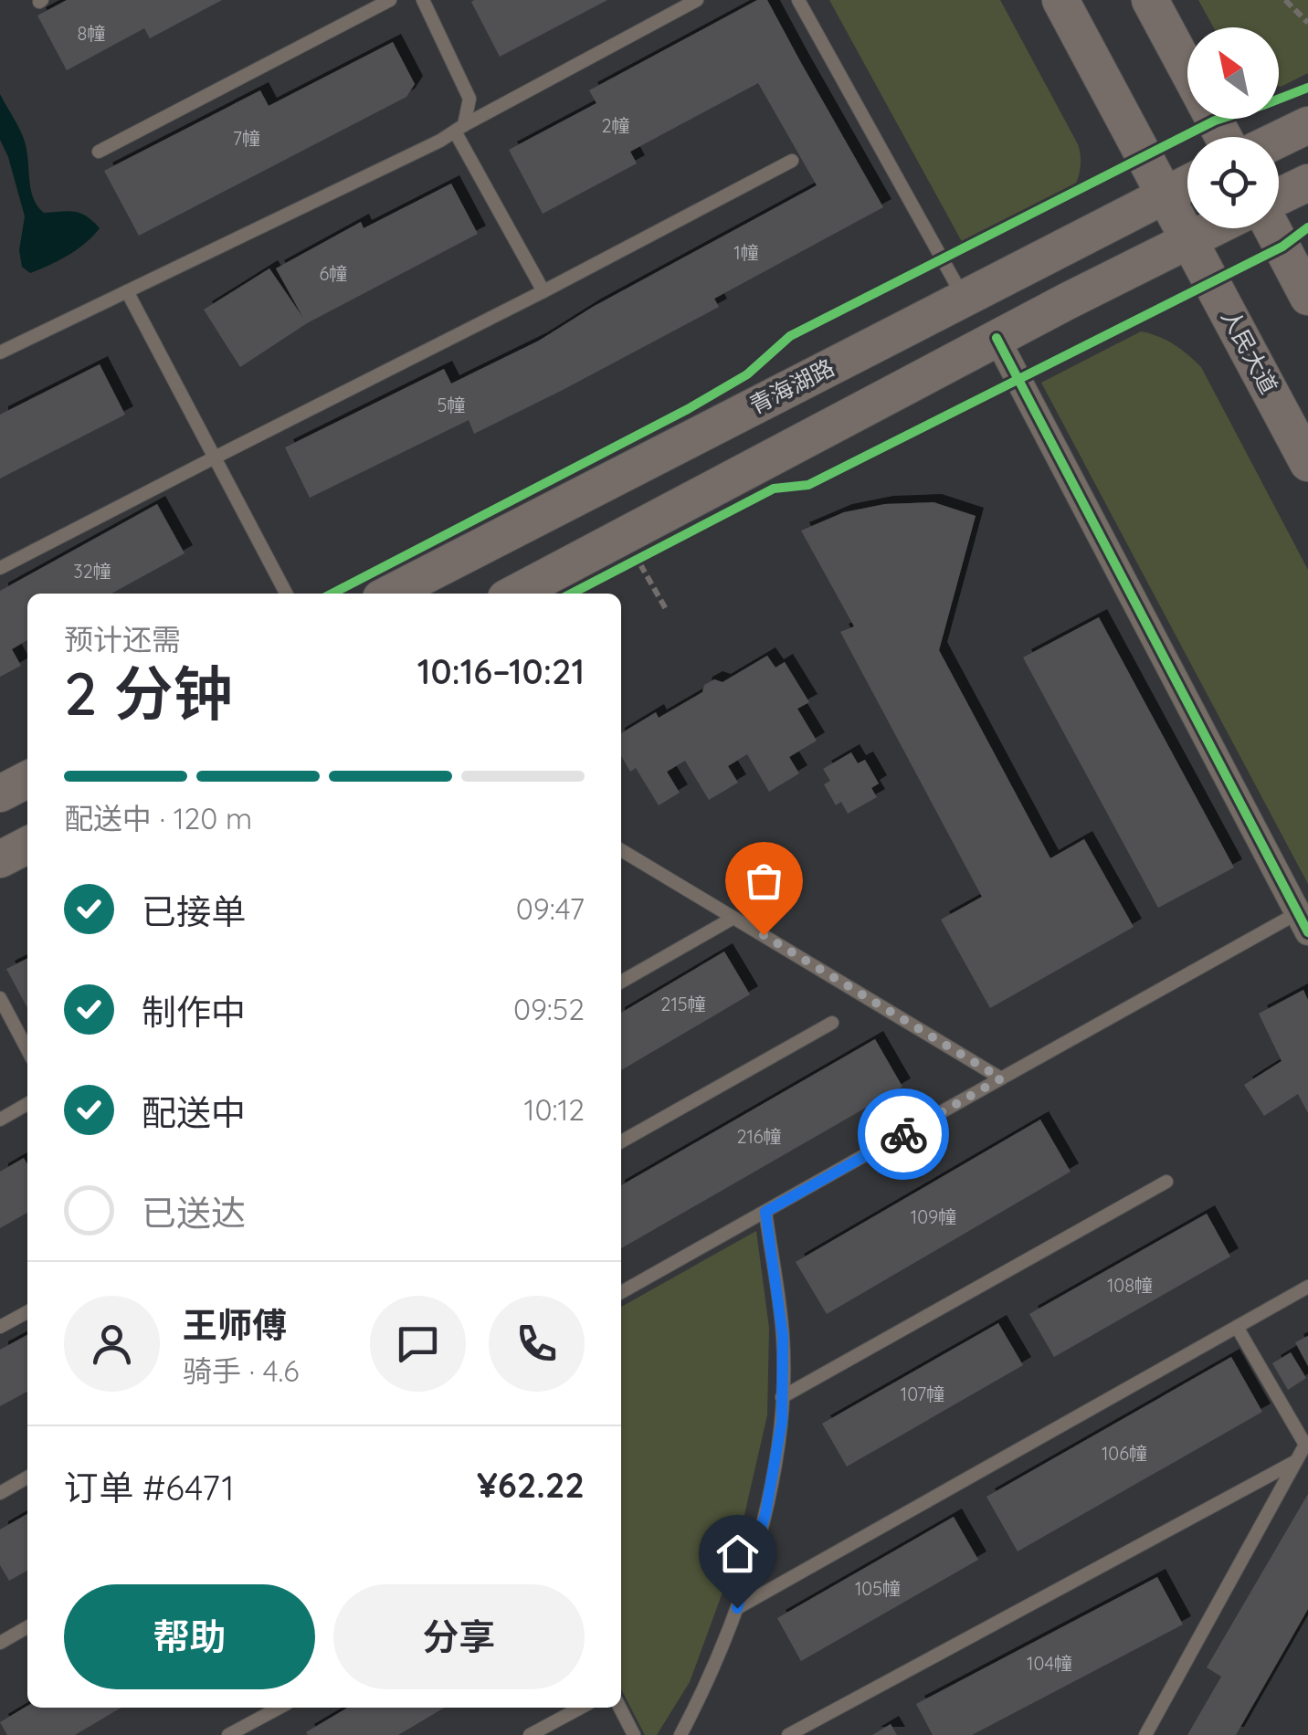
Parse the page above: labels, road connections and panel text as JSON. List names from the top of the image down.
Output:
{
  "streets": {
    "main road": ["人民大道", "青海湖路"]
  },
  "crossings": [
    ["人民大道", "青海湖路"]
  ],
  "house_numbers": [
    "8幢",
    "2幢",
    "7幢",
    "1幢",
    "6幢",
    "5幢",
    "32幢",
    "215幢",
    "216幢",
    "109幢",
    "108幢",
    "107幢",
    "106幢",
    "105幢",
    "104幢"
  ],
  "north": "top left",
  "page": {
    "heading": ["2 分钟", "预计还需", "10:16–10:21"],
    "panel": [
      "王师傅",
      "骑手 · 4.6",
      "订单 #6471",
      "¥62.22"
    ],
    "bar": "配送中 · 120 m",
    "list": [
      ["已接单", "09:47"],
      ["制作中", "09:52"],
      ["配送中", "10:12"],
      "已送达"
    ],
    "buttons": ["帮助", "分享"]
  }
}
